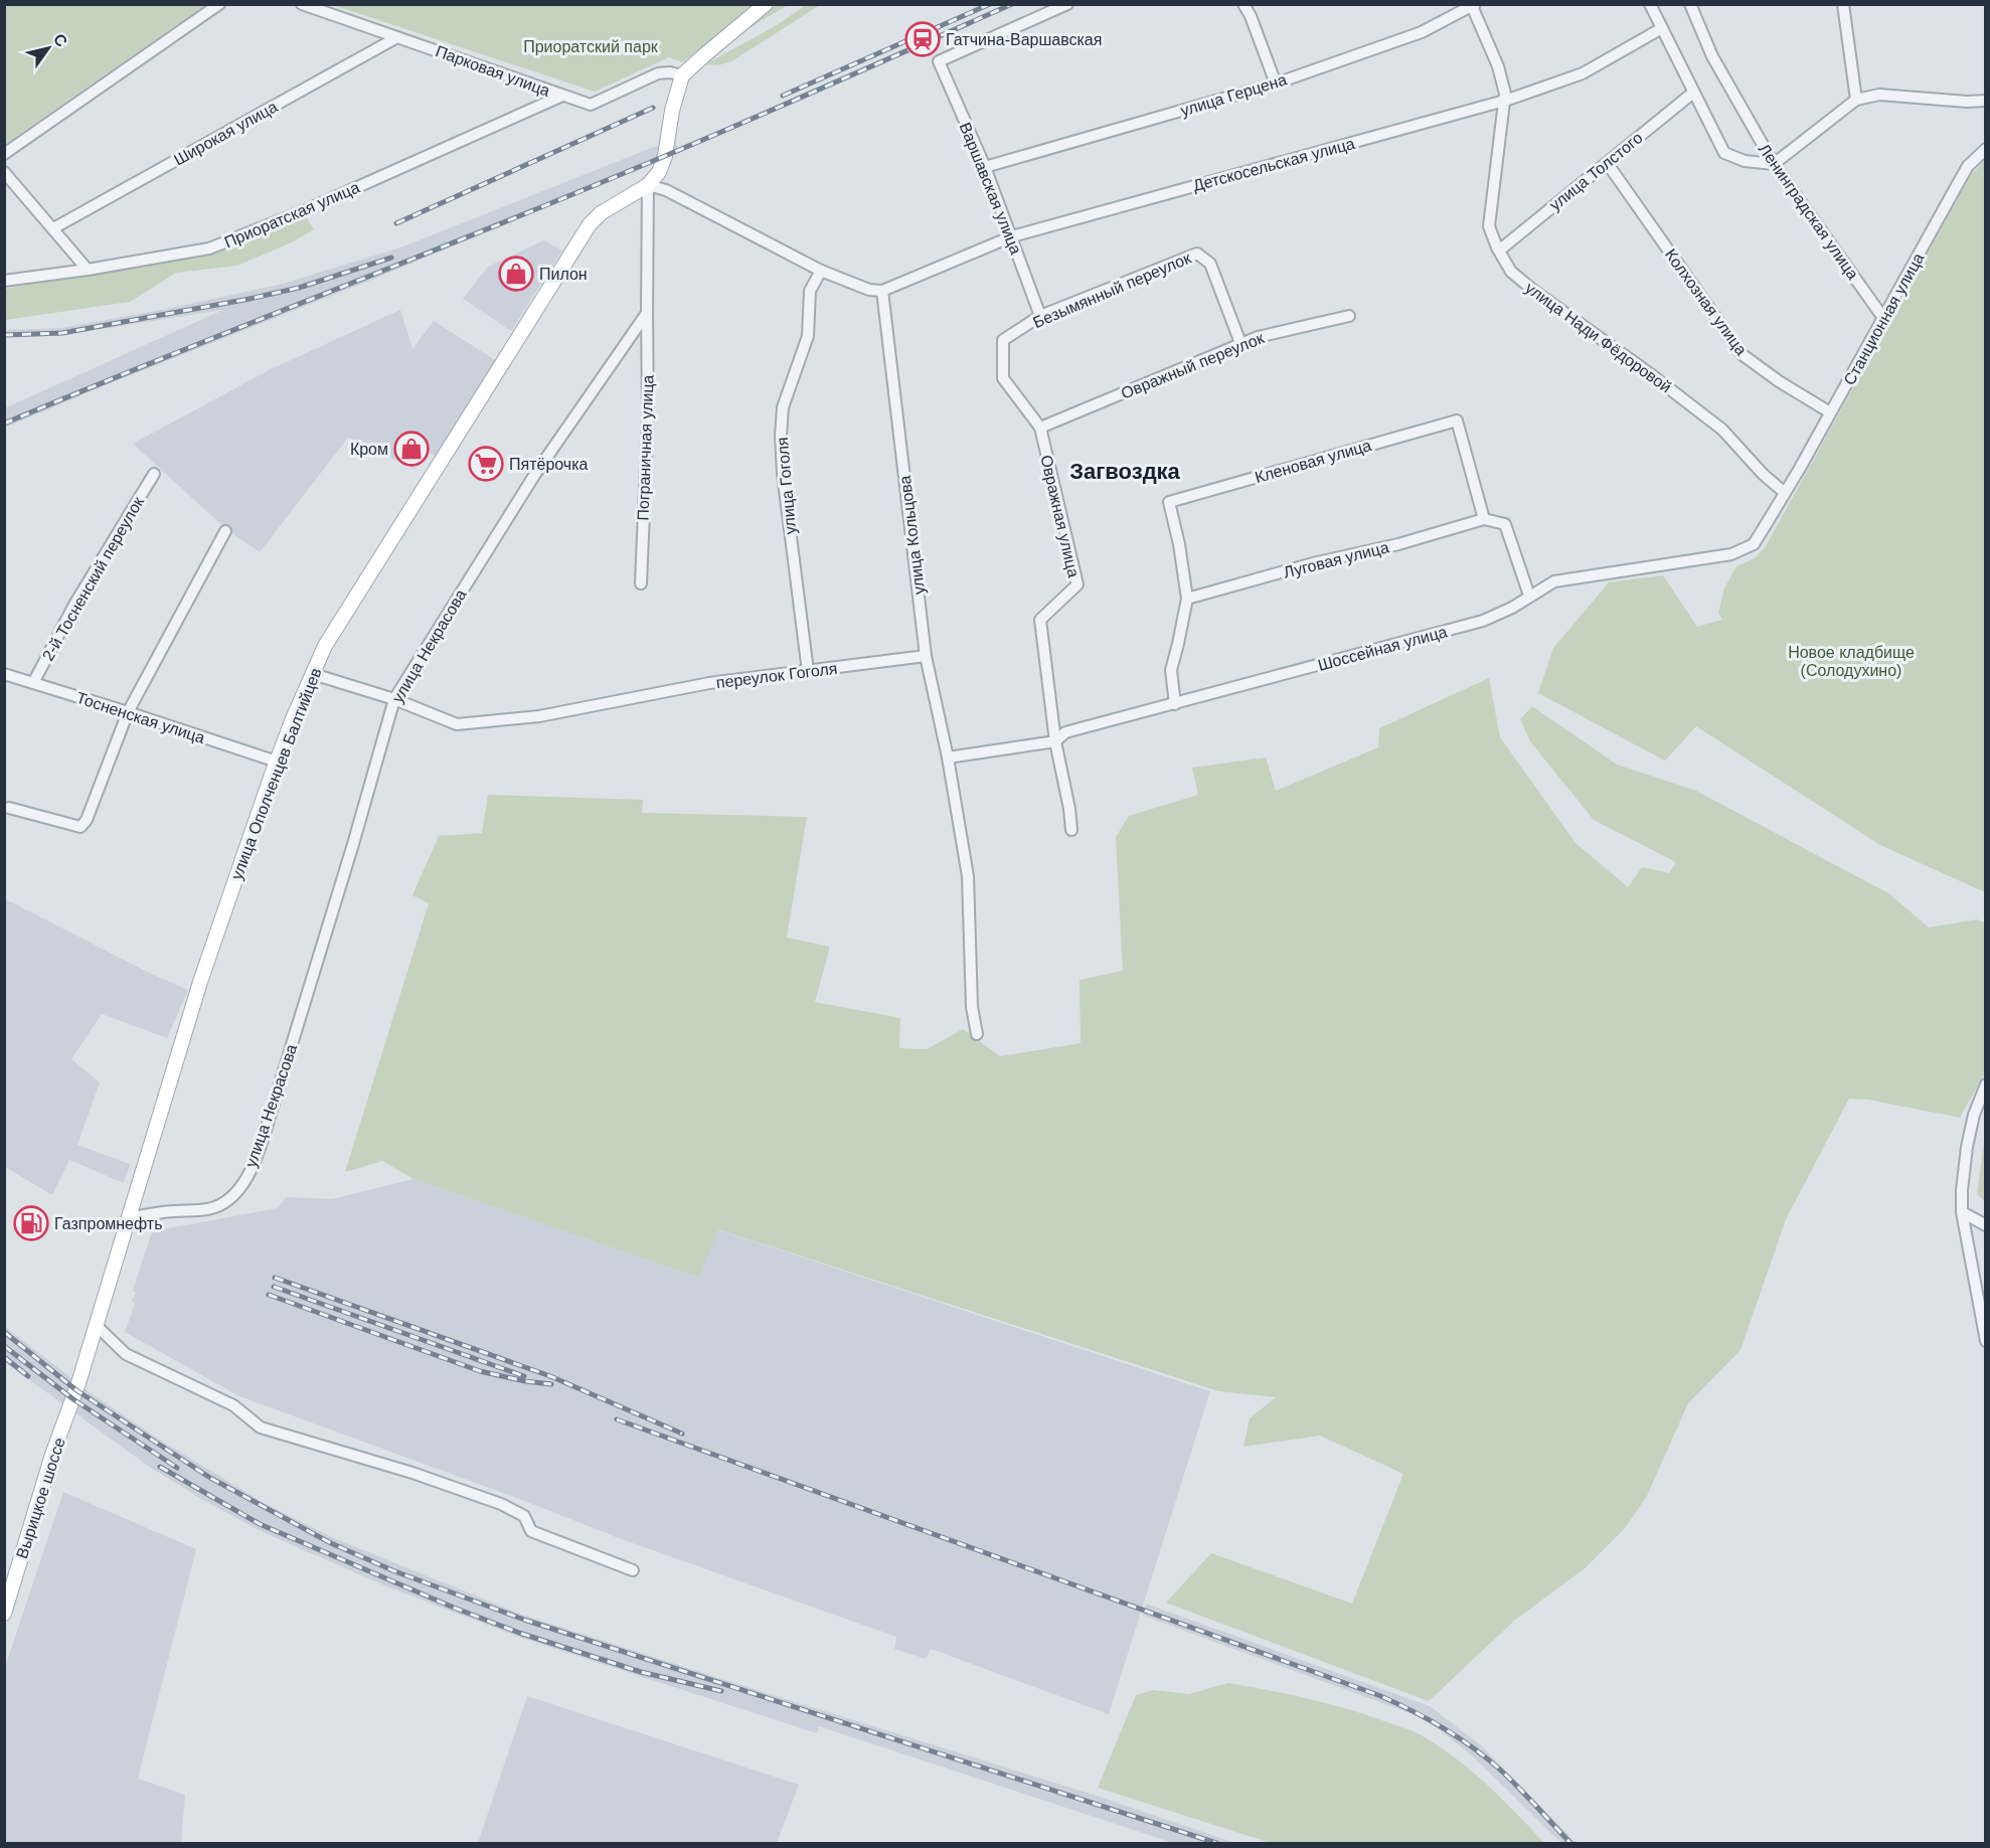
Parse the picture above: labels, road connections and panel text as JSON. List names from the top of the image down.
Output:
{
  "streets": {
    "main road": ["улица Ополченцев Балтийцев", "Вырицкое шоссе"],
    "street": [
      "Парковая улица",
      "улица Герцена",
      "Широкая улица",
      "Детскосельская улица",
      "улица Толстого",
      "Варшавская улица",
      "Ленинградская улица",
      "Приоратская улица",
      "Безымянный переулок",
      "Колхозная улица",
      "Станционная улица",
      "улица Нади Фёдоровой",
      "Овражный переулок",
      "Пограничная улица",
      "Кленовая улица",
      "улица Гоголя",
      "Овражная улица",
      "улица Кольцова",
      "Луговая улица",
      "2-й Тосненский переулок",
      "улица Некрасова",
      "Шоссейная улица",
      "переулок Гоголя",
      "Тосненская улица"
    ]
  },
  "crossings": [
    ["Парковая улица", "Широкая улица"],
    ["Парковая улица", "Приоратская улица"],
    ["Парковая улица", "улица Ополченцев Балтийцев"],
    ["улица Герцена", "Варшавская улица"],
    ["улица Герцена", "улица Нади Фёдоровой"],
    ["Детскосельская улица", "Варшавская улица"],
    ["Детскосельская улица", "улица Нади Фёдоровой"],
    ["Детскосельская улица", "улица Кольцова"],
    ["улица Толстого", "Колхозная улица"],
    ["улица Толстого", "улица Нади Фёдоровой"],
    ["Варшавская улица", "Безымянный переулок"],
    ["Ленинградская улица", "Станционная улица"],
    ["Безымянный переулок", "Овражный переулок"],
    ["Безымянный переулок", "Овражная улица"],
    ["Колхозная улица", "Станционная улица"],
    ["Станционная улица", "улица Нади Фёдоровой"],
    ["Станционная улица", "Шоссейная улица"],
    ["улица Нади Фёдоровой", "Шоссейная улица"],
    ["Овражный переулок", "Овражная улица"],
    ["Пограничная улица", "улица Некрасова"],
    ["Кленовая улица", "Луговая улица"],
    ["улица Гоголя", "переулок Гоголя"],
    ["Овражная улица", "Шоссейная улица"],
    ["улица Кольцова", "Шоссейная улица"],
    ["улица Кольцова", "переулок Гоголя"],
    ["2-й Тосненский переулок", "Тосненская улица"],
    ["улица Некрасова", "переулок Гоголя"],
    ["улица Некрасова", "улица Ополченцев Балтийцев"],
    ["переулок Гоголя", "улица Ополченцев Балтийцев"],
    ["Тосненская улица", "улица Ополченцев Балтийцев"],
    ["улица Ополченцев Балтийцев", "Вырицкое шоссе"]
  ],
  "districts": ["Загвоздка"],
  "parks": ["Приоратский парк", "Новое кладбище (Солодухино)"],
  "places": {
    "station": ["Гатчина-Варшавская"],
    "shop": ["Пилон", "Кром"],
    "supermarket": ["Пятёрочка"],
    "fuel station": ["Газпромнефть"]
  },
  "north": "top right"
}
